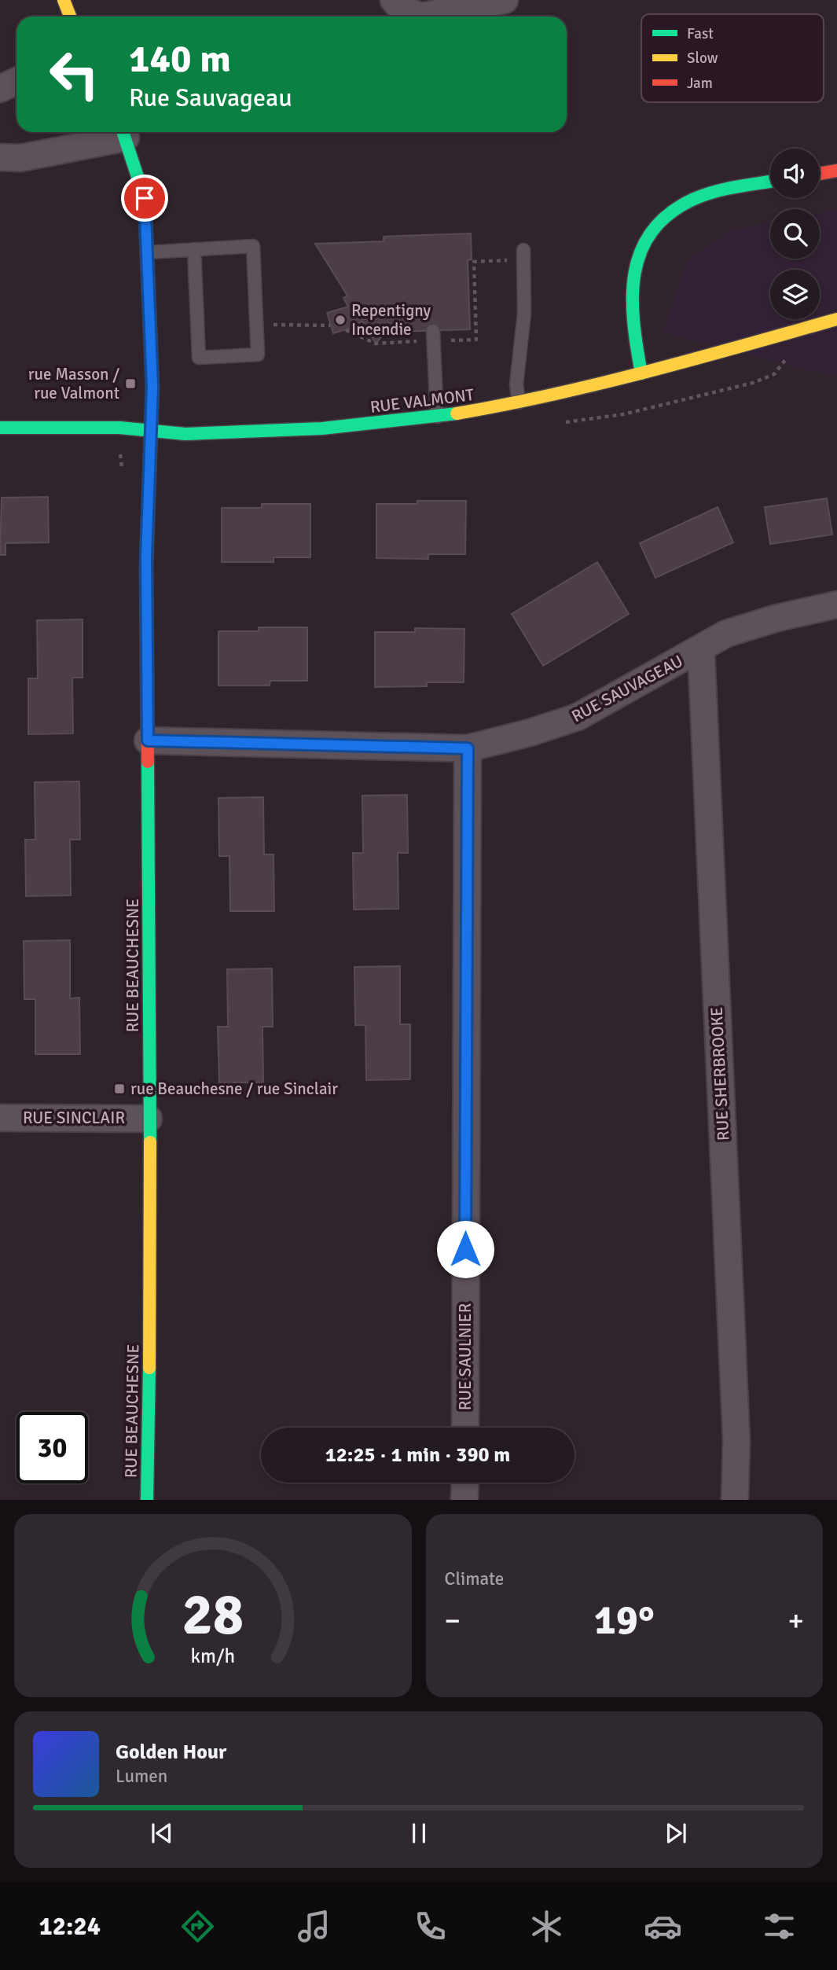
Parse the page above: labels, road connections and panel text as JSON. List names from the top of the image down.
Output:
{
  "streets": {
    "main road": ["RUE VALMONT", "RUE BEAUCHESNE"],
    "street": [
      "RUE SAUVAGEAU",
      "RUE SHERBROOKE",
      "RUE SINCLAIR",
      "RUE SAULNIER"
    ]
  },
  "crossings": [
    ["RUE VALMONT", "RUE BEAUCHESNE"],
    ["RUE SAUVAGEAU", "RUE BEAUCHESNE"],
    ["RUE SAUVAGEAU", "RUE SHERBROOKE"],
    ["RUE SAUVAGEAU", "RUE SAULNIER"],
    ["RUE BEAUCHESNE", "RUE SINCLAIR"]
  ],
  "places": {
    "other": ["Repentigny Incendie"],
    "transit": ["rue Masson / rue Valmont", "rue Beauchesne / rue Sinclair"]
  },
  "legend": ["Fast", "Slow", "Jam"],
  "page": {
    "turn": ["140 m", "Rue Sauvageau"],
    "limit": "30",
    "trip": "12:25 · 1 min · 390 m",
    "tile": "Climate",
    "heat": ["−", "19°", "+"],
    "song": ["Golden Hour", "Lumen"],
    "tabs": "12:24",
    "gauge": ["28", "km/h"]
  }
}
